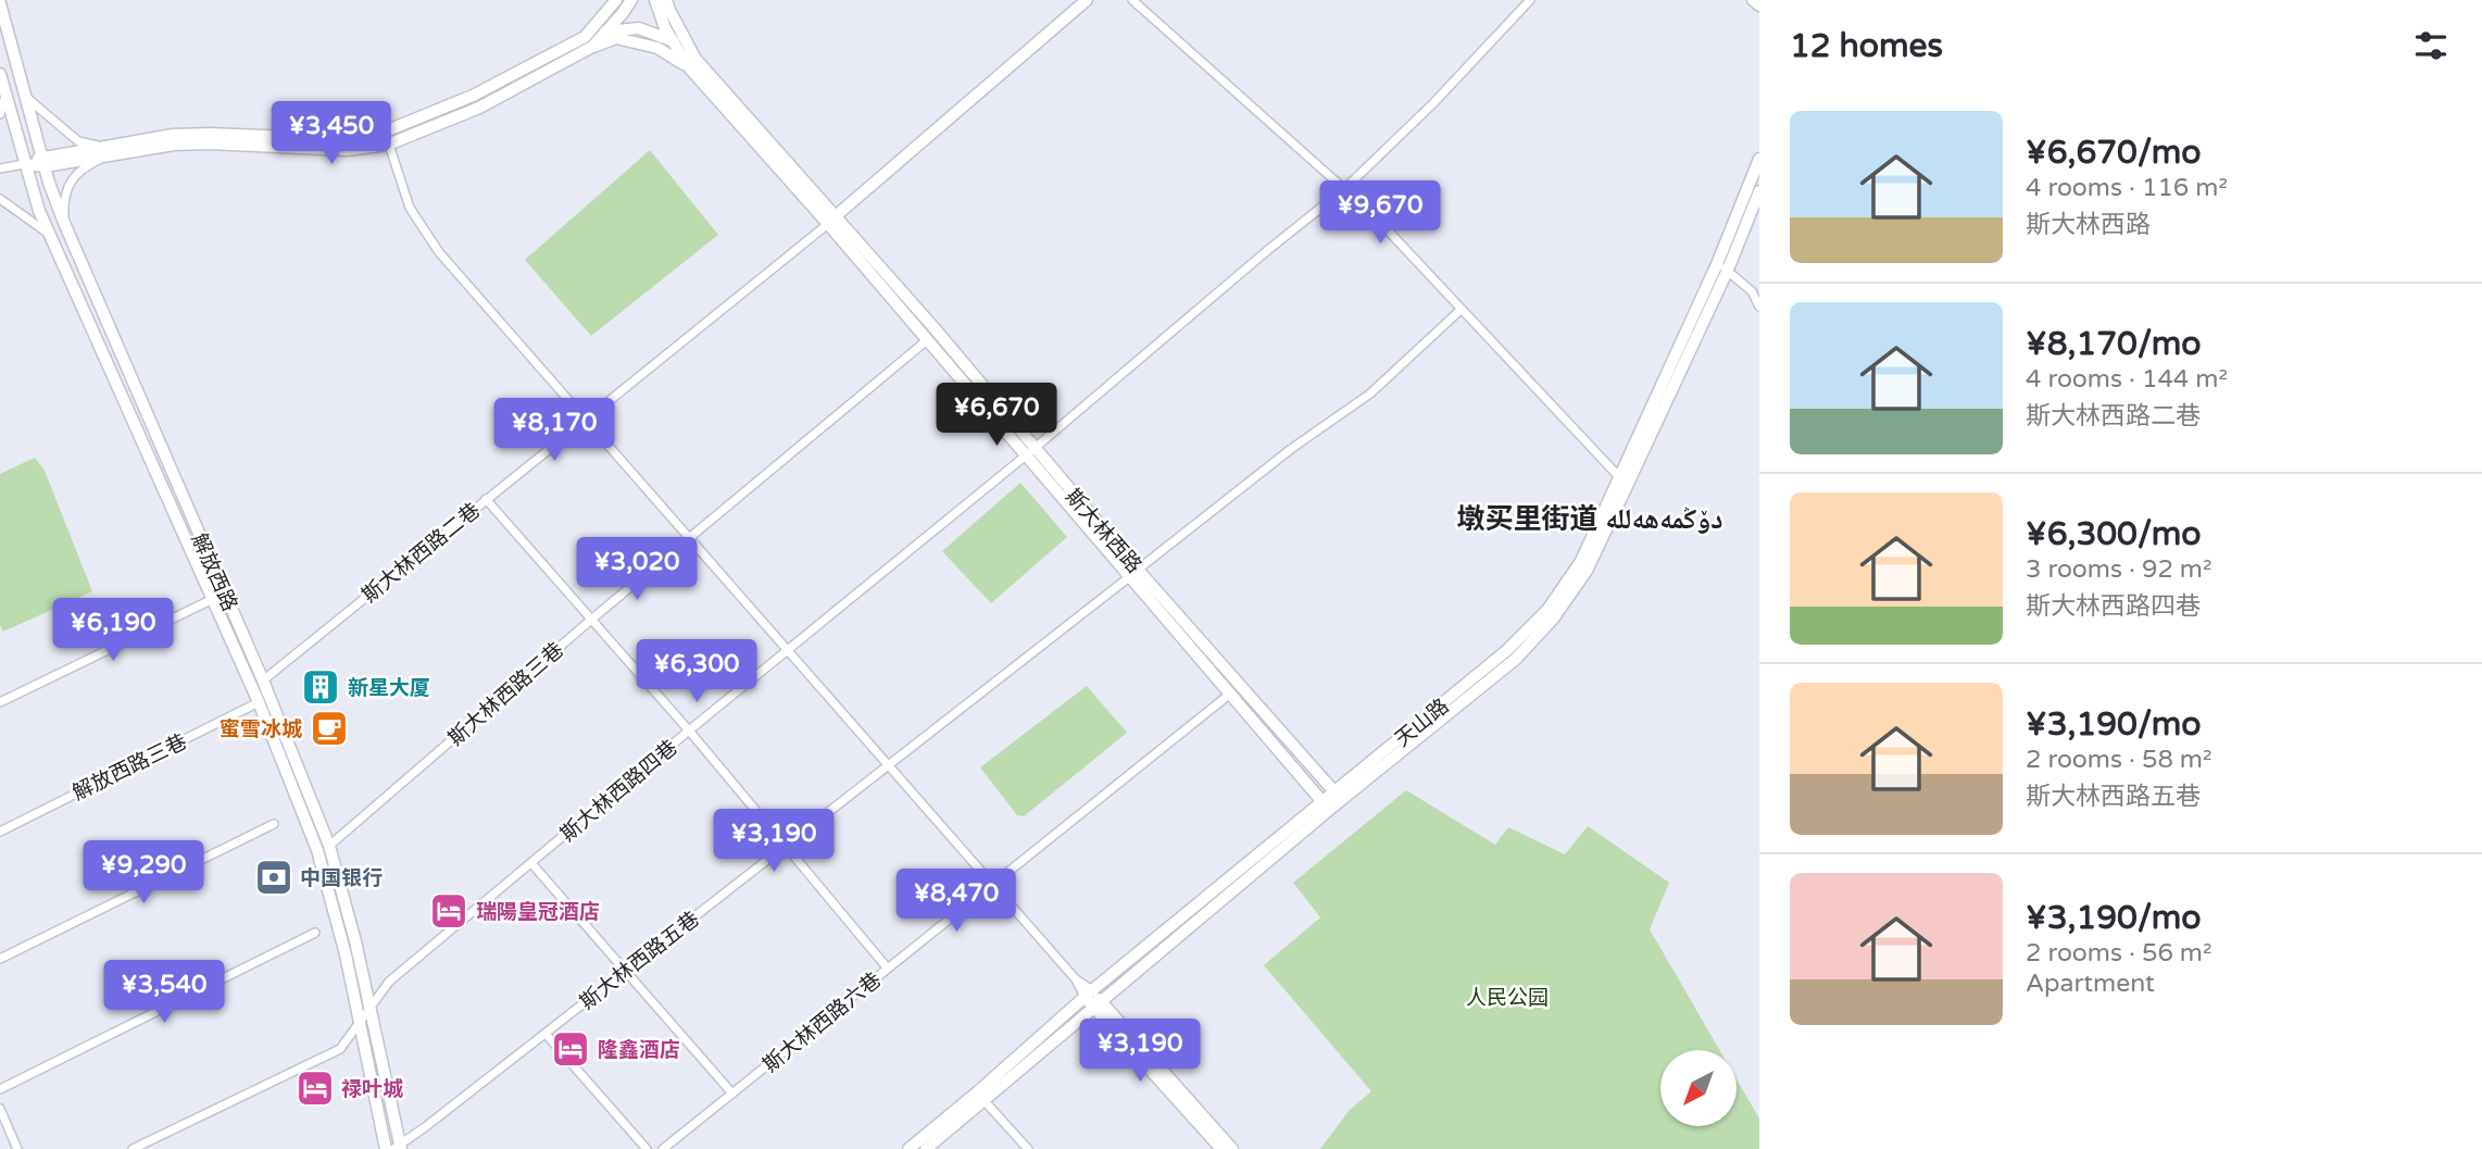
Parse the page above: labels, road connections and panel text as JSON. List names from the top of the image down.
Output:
{
  "streets": {
    "main road": ["斯大林西路", "解放西路", "天山路"],
    "street": [
      "斯大林西路二巷",
      "斯大林西路三巷",
      "解放西路三巷",
      "斯大林西路四巷",
      "斯大林西路五巷",
      "斯大林西路六巷"
    ]
  },
  "crossings": [
    ["斯大林西路", "斯大林西路二巷"],
    ["斯大林西路", "斯大林西路三巷"],
    ["斯大林西路", "天山路"],
    ["斯大林西路", "斯大林西路四巷"],
    ["斯大林西路", "斯大林西路五巷"],
    ["斯大林西路", "斯大林西路六巷"],
    ["斯大林西路二巷", "解放西路"],
    ["解放西路", "斯大林西路三巷"],
    ["解放西路", "解放西路三巷"],
    ["解放西路", "斯大林西路四巷"],
    ["解放西路", "斯大林西路五巷"]
  ],
  "districts": ["墩买里街道 دۆڭمەھەللە"],
  "parks": ["人民公园"],
  "places": {
    "building": ["新星大厦"],
    "cafe": ["蜜雪冰城"],
    "bank": ["中国银行"],
    "hotel": ["瑞陽皇冠酒店", "隆鑫酒店", "禄叶城"]
  },
  "north": "bottom left",
  "page": {
    "heading": "12 homes",
    "list": [
      {
        "name": "¥6,670/mo",
        "note": "4 rooms · 116 m² · 斯大林西路"
      },
      {
        "name": "¥8,170/mo",
        "note": "4 rooms · 144 m² · 斯大林西路二巷"
      },
      {
        "name": "¥6,300/mo",
        "note": "3 rooms · 92 m² · 斯大林西路四巷"
      },
      {
        "name": "¥3,190/mo",
        "note": "2 rooms · 58 m² · 斯大林西路五巷"
      },
      {
        "name": "¥3,190/mo",
        "note": "2 rooms · 56 m² · Apartment"
      }
    ],
    "price": [
      "¥3,450",
      "¥9,670",
      "¥6,670",
      "¥8,170",
      "¥3,020",
      "¥6,190",
      "¥6,300",
      "¥3,190",
      "¥9,290",
      "¥8,470",
      "¥3,540",
      "¥3,190"
    ]
  }
}
